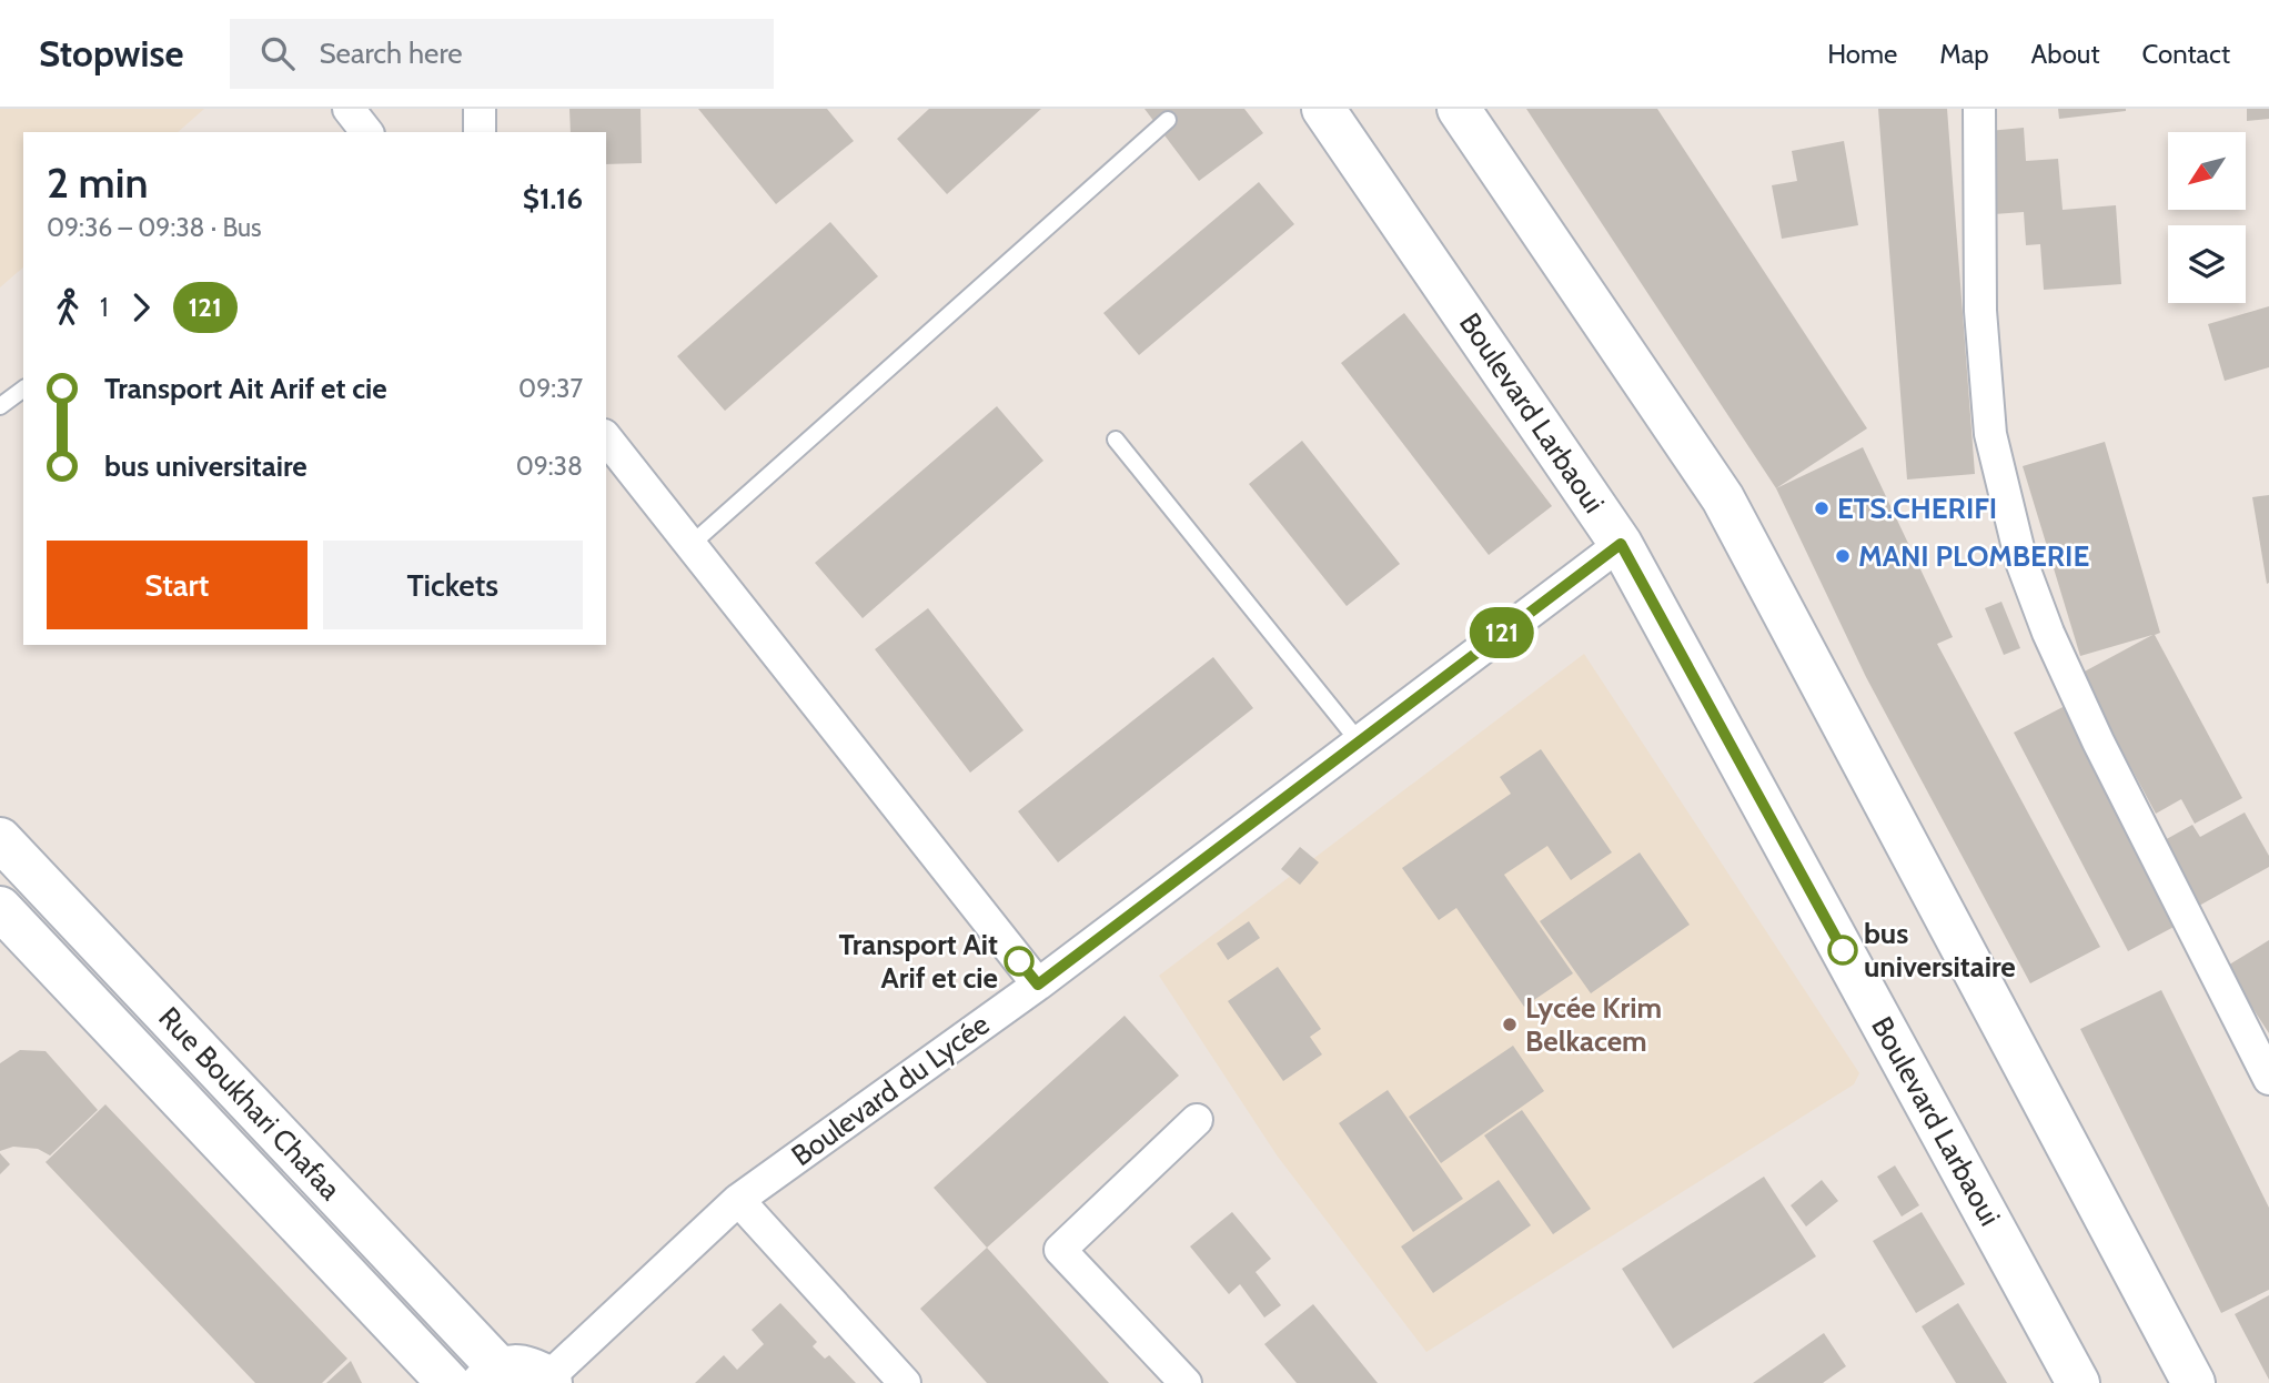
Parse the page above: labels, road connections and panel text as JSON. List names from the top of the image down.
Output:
{
  "streets": {
    "main road": ["Boulevard Larbaoui", "Rue Boukhari Chafaa"],
    "street": ["Boulevard du Lycée"]
  },
  "crossings": [
    ["Boulevard Larbaoui", "Boulevard du Lycée"]
  ],
  "places": [
    "ETS.CHERIFI",
    "MANI PLOMBERIE",
    "bus universitaire",
    "Transport Ait Arif et cie",
    "Lycée Krim Belkacem"
  ],
  "lines": ["bus line 121"],
  "north": "bottom left",
  "page": {
    "header": "Stopwise",
    "search": "Search here",
    "nav": [
      "Home",
      "Map",
      "About",
      "Contact"
    ],
    "on_map": "121",
    "heading": ["2 min", "09:36 – 09:38 · Bus", "$1.16"],
    "legs": ["1", "121"],
    "list": [
      {
        "name": "Transport Ait Arif et cie",
        "value": "09:37"
      },
      {
        "name": "bus universitaire",
        "value": "09:38"
      }
    ],
    "buttons": ["Start", "Tickets"]
  }
}
